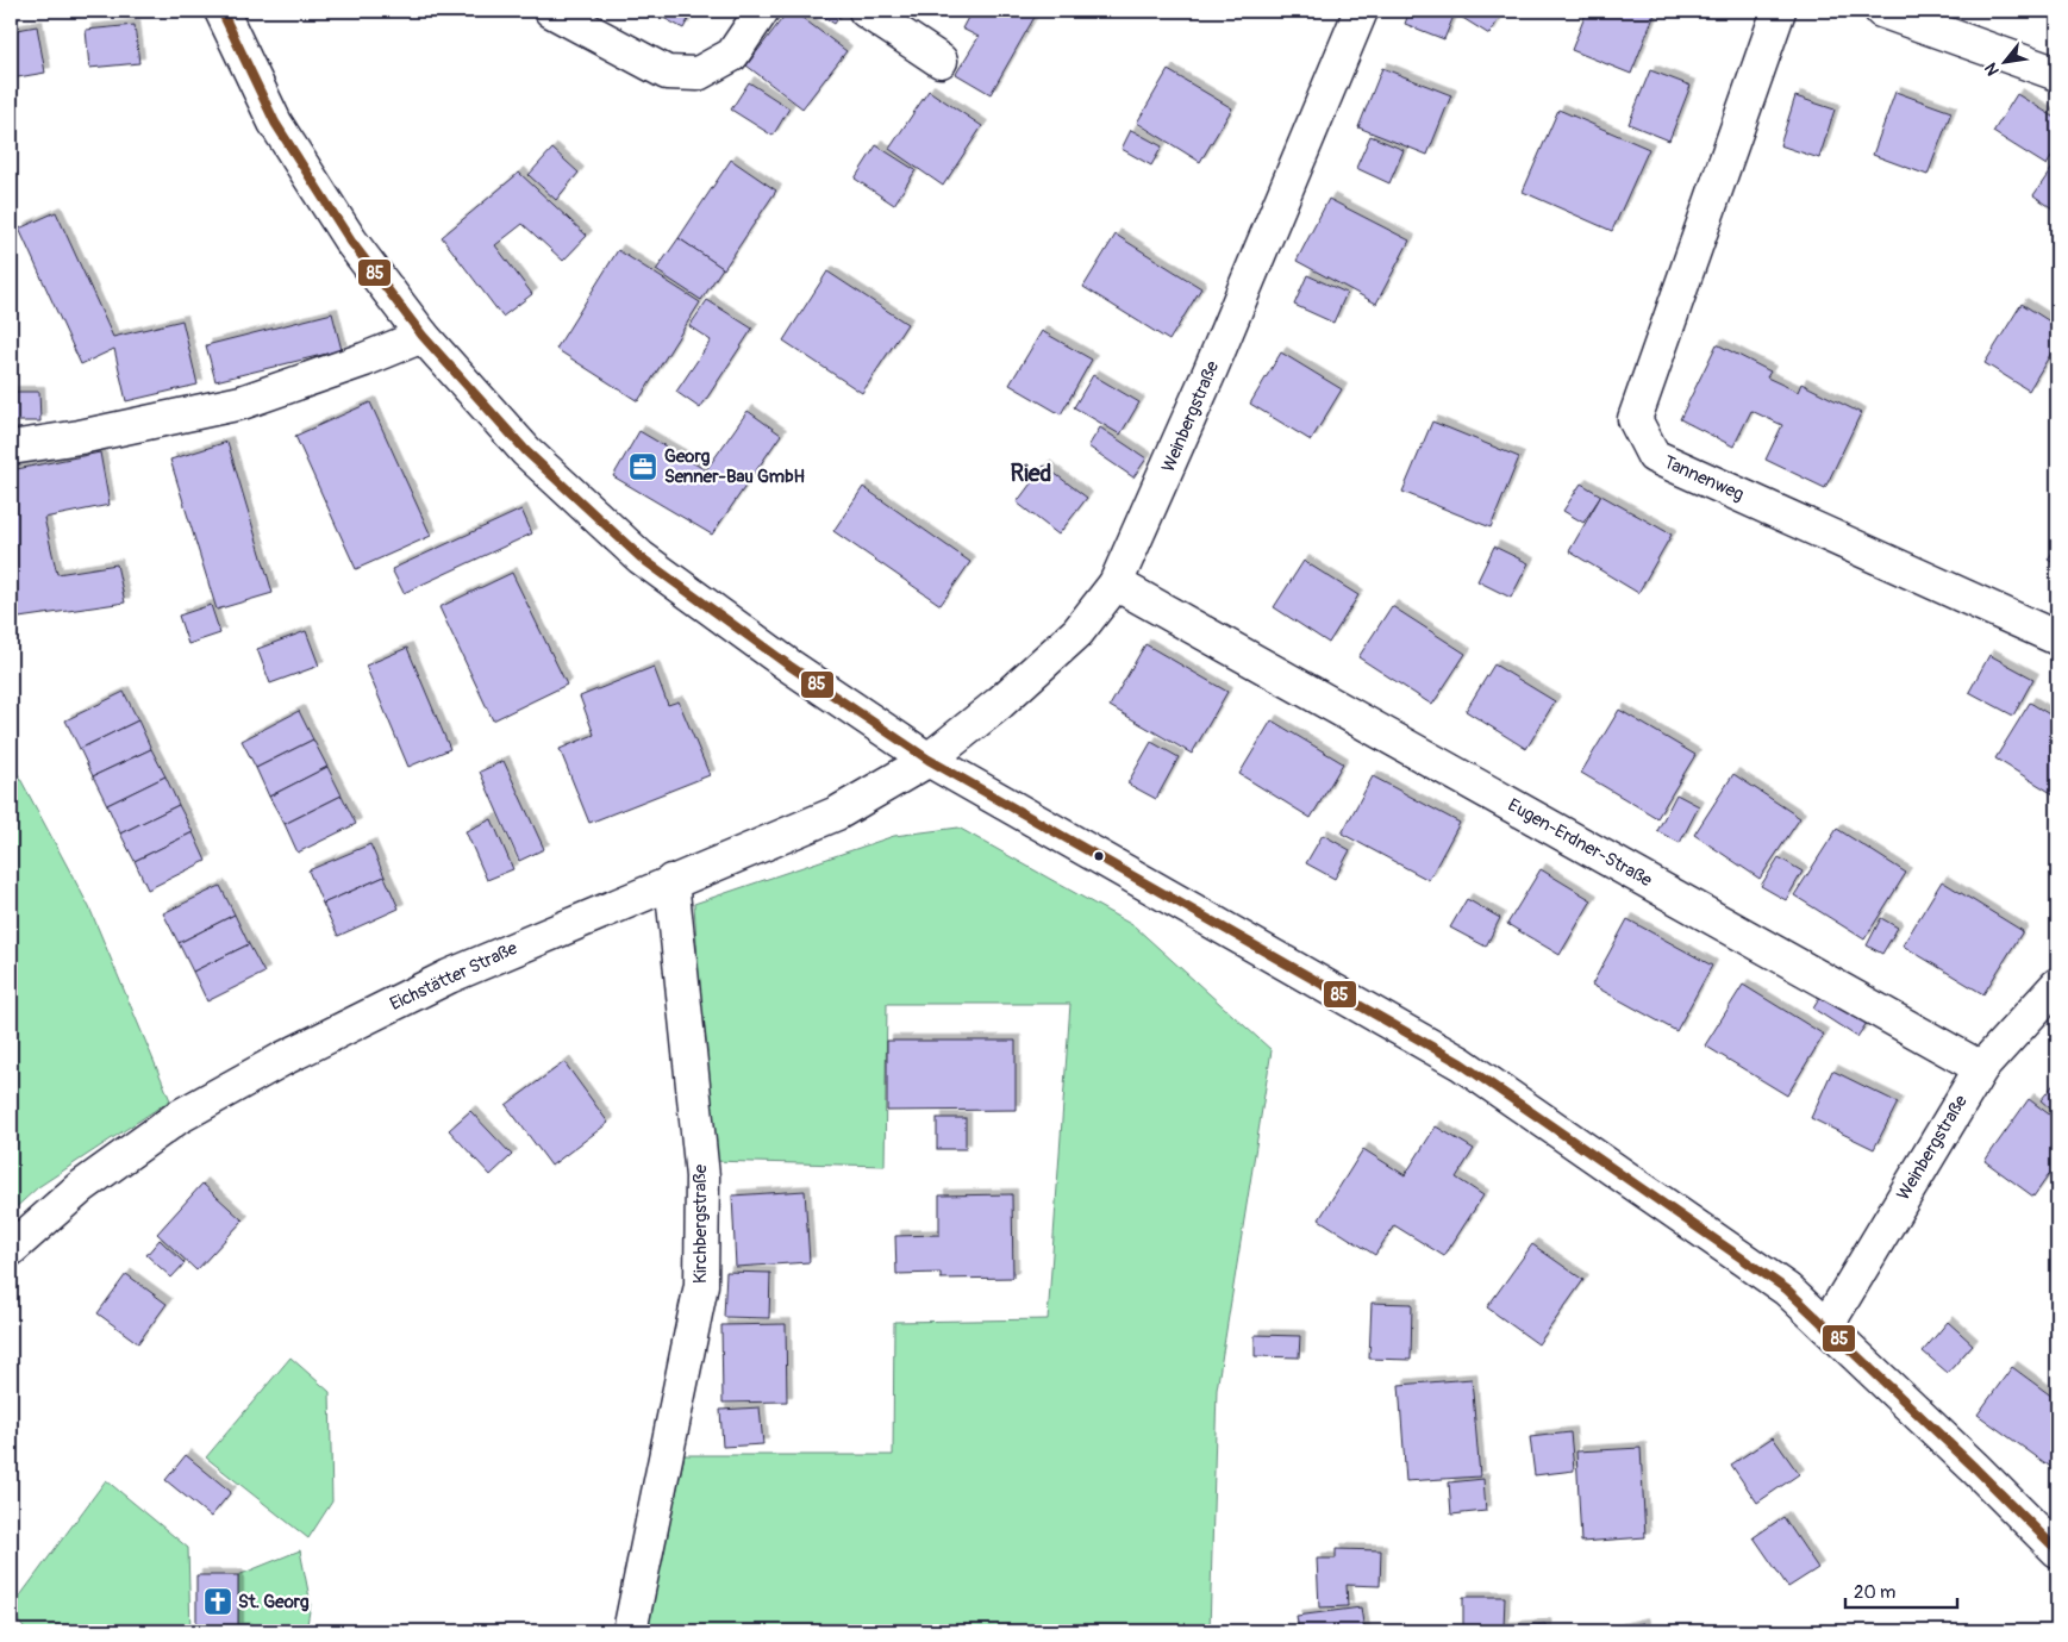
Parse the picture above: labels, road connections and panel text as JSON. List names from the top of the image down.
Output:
{
  "streets": {
    "street": [
      "Weinbergstraße",
      "Tannenweg",
      "Eugen-Erdner-Straße",
      "Eichstätter Straße",
      "Kirchbergstraße"
    ]
  },
  "crossings": [
    ["Weinbergstraße", "Eugen-Erdner-Straße"],
    ["Weinbergstraße", "Eichstätter Straße"],
    ["Eichstätter Straße", "Kirchbergstraße"]
  ],
  "districts": ["Ried"],
  "places": {
    "office": ["Georg Senner-Bau GmbH"],
    "church": ["St. Georg"]
  },
  "lines": ["transit line 85"],
  "scale_bar": "20 m",
  "north": "bottom left"
}
